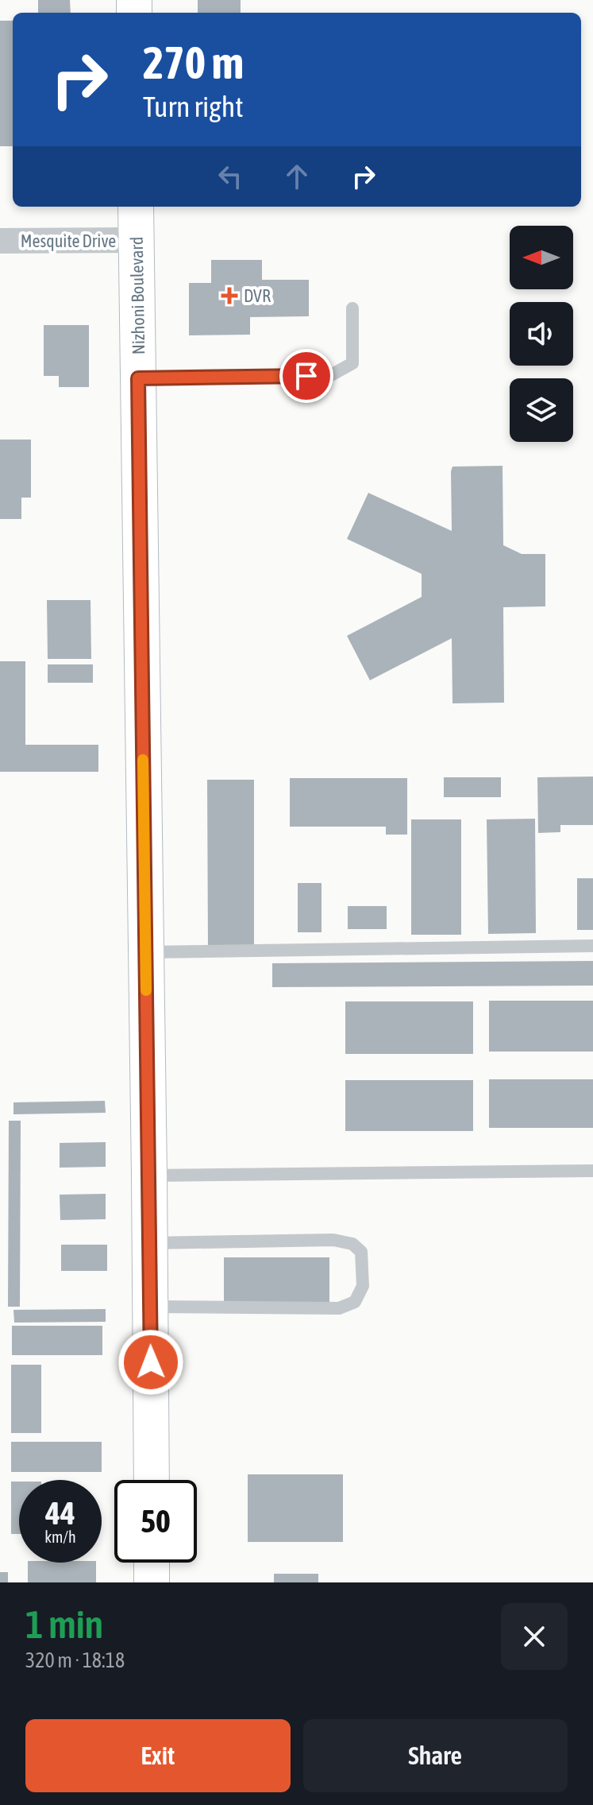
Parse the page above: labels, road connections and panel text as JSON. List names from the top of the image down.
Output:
{
  "streets": {
    "main road": ["Nizhoni Boulevard"],
    "street": ["Mesquite Drive"]
  },
  "crossings": [
    ["Mesquite Drive", "Nizhoni Boulevard"]
  ],
  "places": {
    "health": ["DVR"]
  },
  "north": "left",
  "page": {
    "turn": ["270 m", "Turn right"],
    "speed": "44 km/h",
    "limit": "50",
    "heading": ["1 min", "320 m · 18:18"],
    "buttons": ["Exit", "Share"]
  }
}
